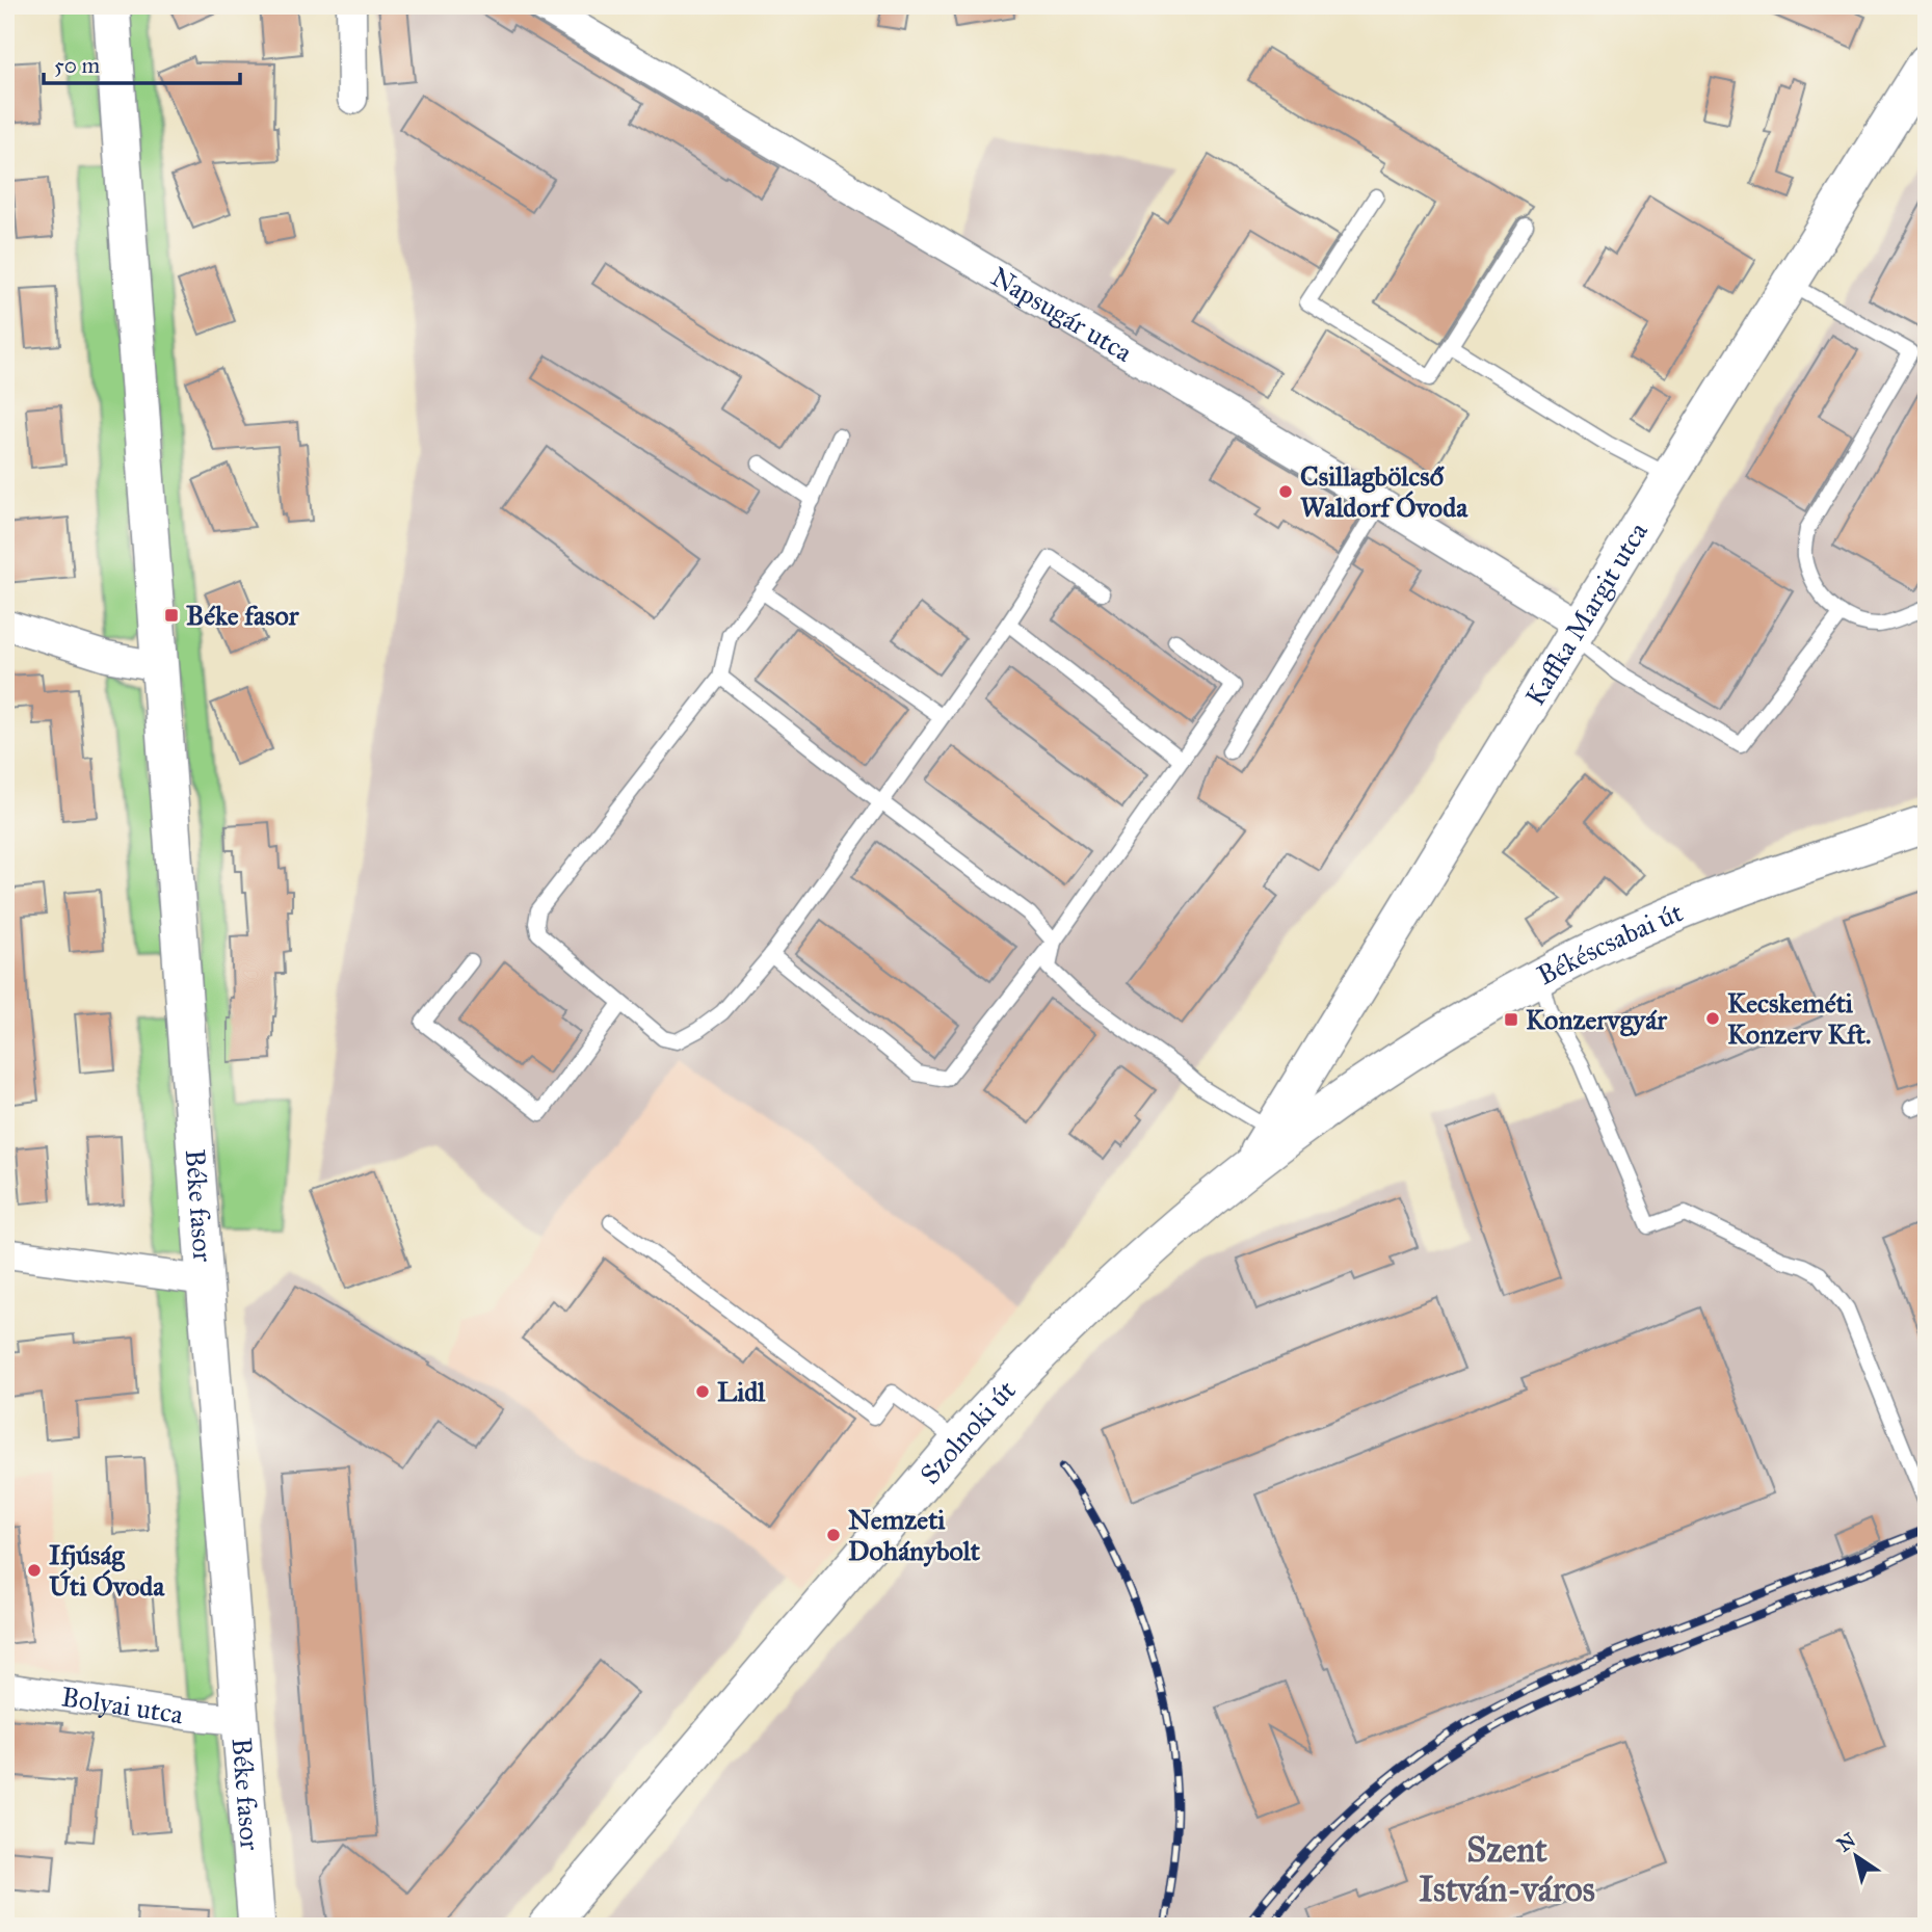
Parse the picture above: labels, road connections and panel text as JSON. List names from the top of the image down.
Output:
{
  "streets": {
    "street": [
      "Napsugár utca",
      "Kaffka Margit utca",
      "Békéscsabai út",
      "Béke fasor",
      "Szolnoki út",
      "Bolyai utca"
    ]
  },
  "crossings": [
    ["Napsugár utca", "Kaffka Margit utca"],
    ["Kaffka Margit utca", "Békéscsabai út"],
    ["Kaffka Margit utca", "Szolnoki út"],
    ["Békéscsabai út", "Szolnoki út"],
    ["Béke fasor", "Bolyai utca"]
  ],
  "districts": ["Szent István-város"],
  "places": {
    "other": [
      "Csillagbölcső Waldorf Óvoda",
      "Kecskeméti Konzerv Kft.",
      "Lidl",
      "Nemzeti Dohánybolt",
      "Ifjúság Úti Óvoda"
    ],
    "transit": ["Béke fasor", "Konzervgyár"]
  },
  "scale_bar": "50 m",
  "north": "top left"
}
